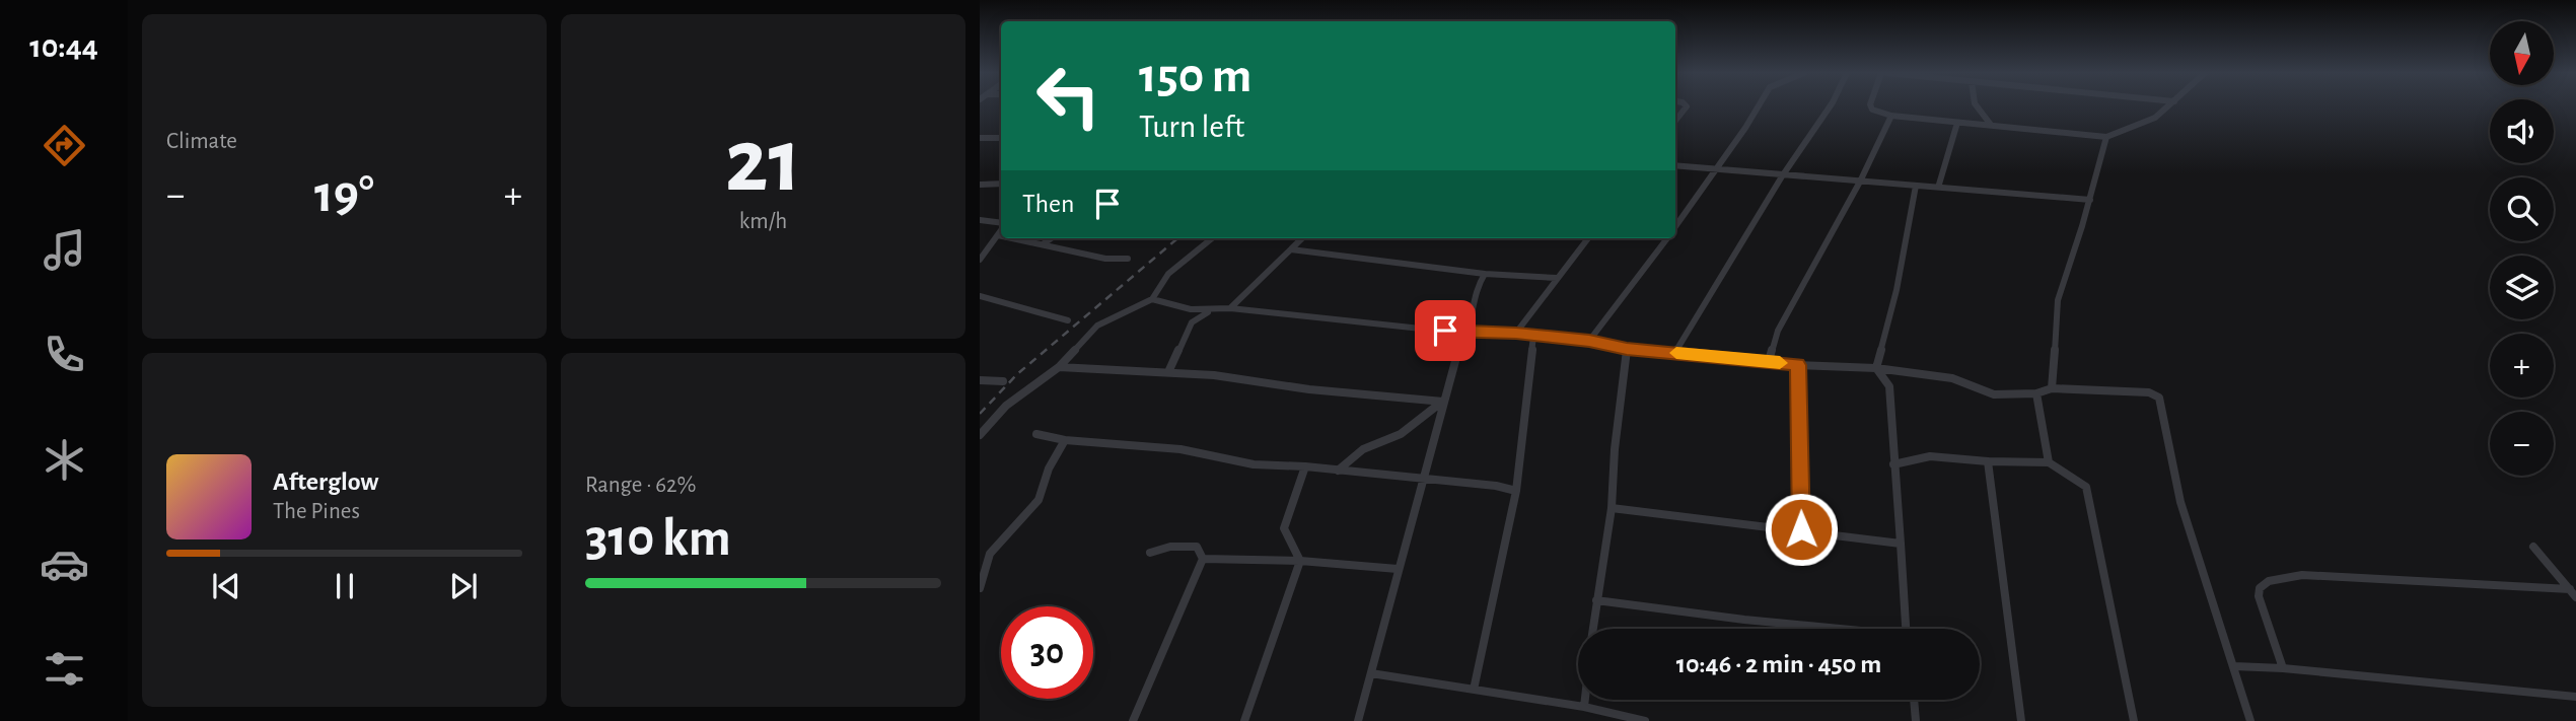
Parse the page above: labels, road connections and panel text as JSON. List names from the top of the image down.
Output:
{
  "north": "bottom",
  "page": {
    "tabs": "10:44",
    "tile": [
      "Climate",
      ["21", "km/h"],
      ["Range · 62%", "310 km"]
    ],
    "map_buttons": ["+", "−"],
    "turn": ["150 m", "Turn left"],
    "heat": ["−", "19°", "+"],
    "then": "Then",
    "song": ["Afterglow", "The Pines"],
    "limit": "30",
    "trip": "10:46 · 2 min · 450 m"
  }
}
